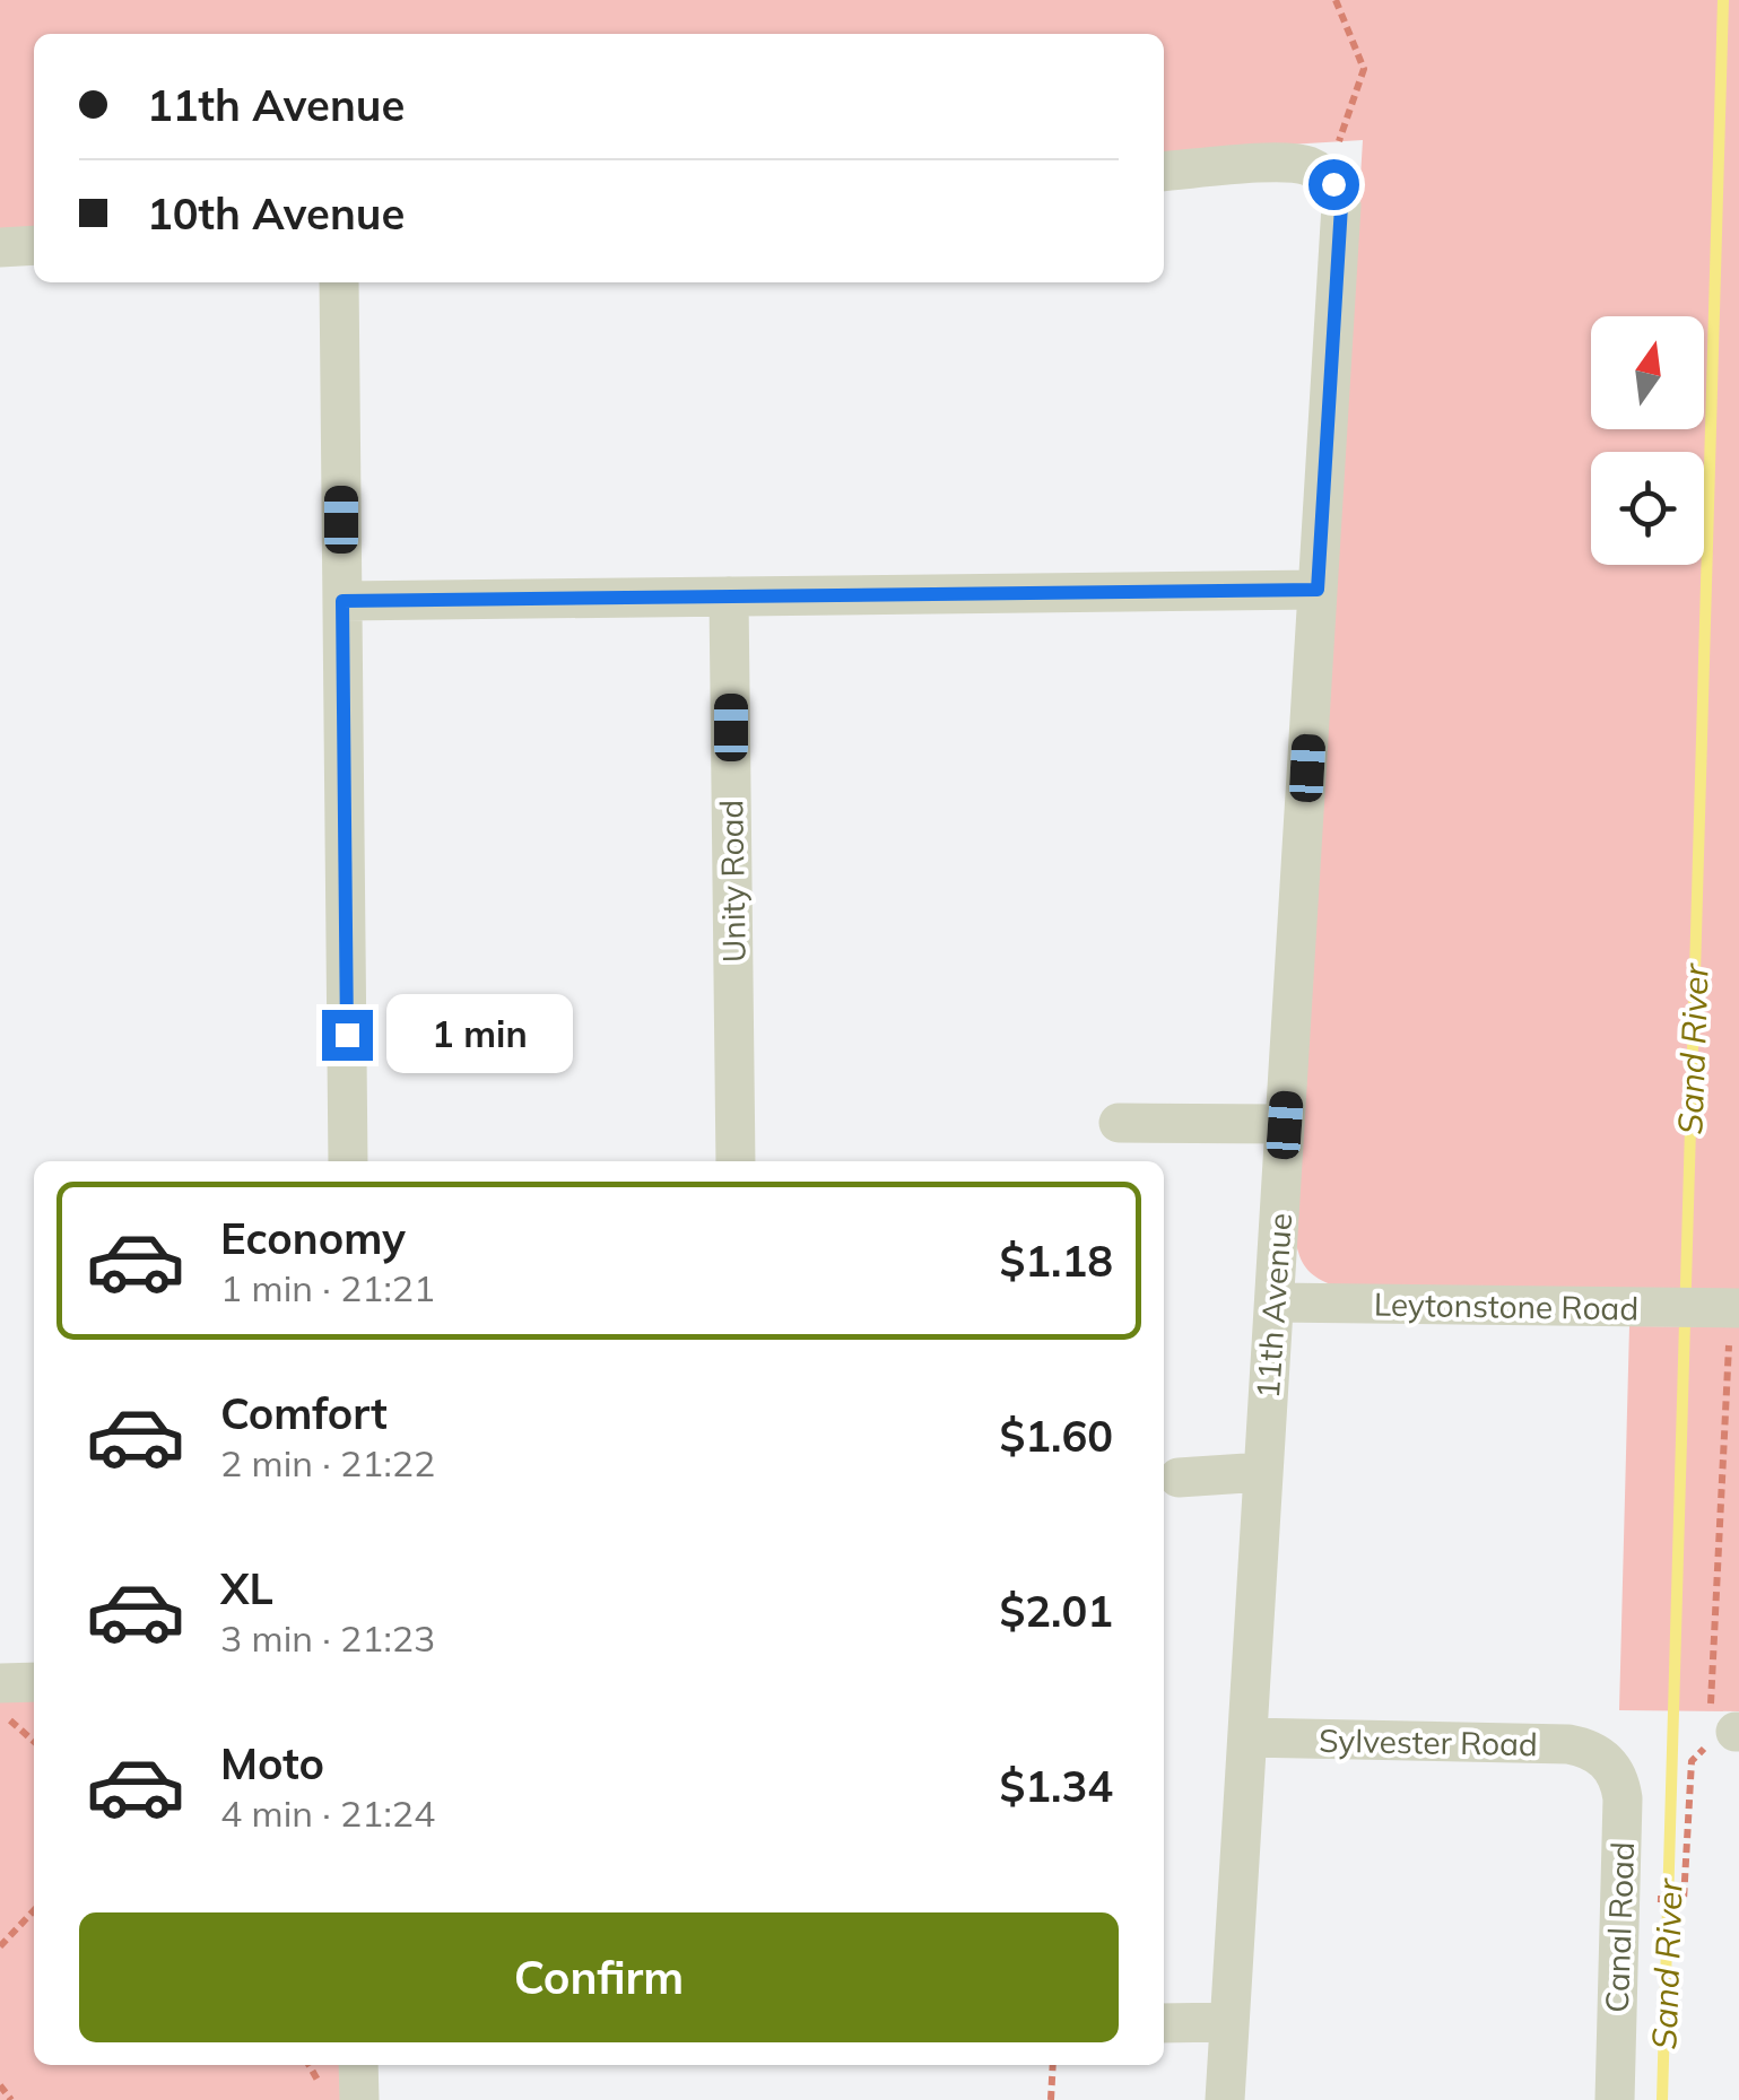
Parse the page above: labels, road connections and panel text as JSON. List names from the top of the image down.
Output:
{
  "streets": {
    "street": [
      "Unity Road",
      "11th Avenue",
      "Leytonstone Road",
      "Sylvester Road",
      "Canal Road"
    ]
  },
  "crossings": [
    ["11th Avenue", "Leytonstone Road"],
    ["11th Avenue", "Sylvester Road"],
    ["Sylvester Road", "Canal Road"]
  ],
  "water": ["Sand River"],
  "north": "top",
  "page": {
    "banner": ["11th Avenue", "10th Avenue"],
    "bubble": "1 min",
    "list": [
      {
        "name": "Economy",
        "note": "1 min · 21:21",
        "value": "$1.18"
      },
      {
        "name": "Comfort",
        "note": "2 min · 21:22",
        "value": "$1.60"
      },
      {
        "name": "XL",
        "note": "3 min · 21:23",
        "value": "$2.01"
      },
      {
        "name": "Moto",
        "note": "4 min · 21:24",
        "value": "$1.34"
      }
    ],
    "buttons": "Confirm"
  }
}
